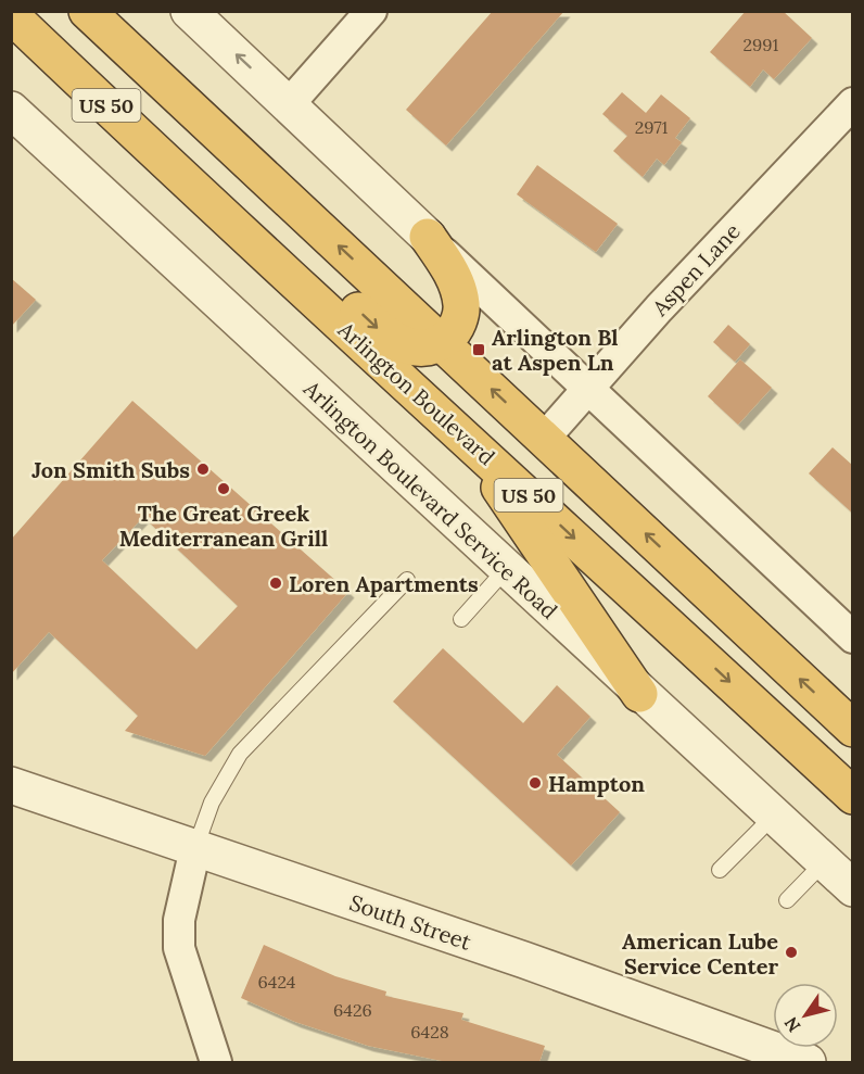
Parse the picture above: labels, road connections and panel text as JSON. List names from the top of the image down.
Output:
{
  "streets": {
    "highway": ["US 50", "Arlington Boulevard"],
    "street": ["Aspen Lane", "Arlington Boulevard Service Road", "South Street"]
  },
  "crossings": [
    ["US 50", "Aspen Lane"]
  ],
  "places": {
    "transit": ["Arlington Bl at Aspen Ln"],
    "other": [
      "Jon Smith Subs",
      "The Great Greek Mediterranean Grill",
      "Loren Apartments",
      "Hampton",
      "American Lube Service Center"
    ]
  },
  "house_numbers": [
    "2991",
    "2971",
    "6424",
    "6426",
    "6428"
  ],
  "north": "bottom left"
}
